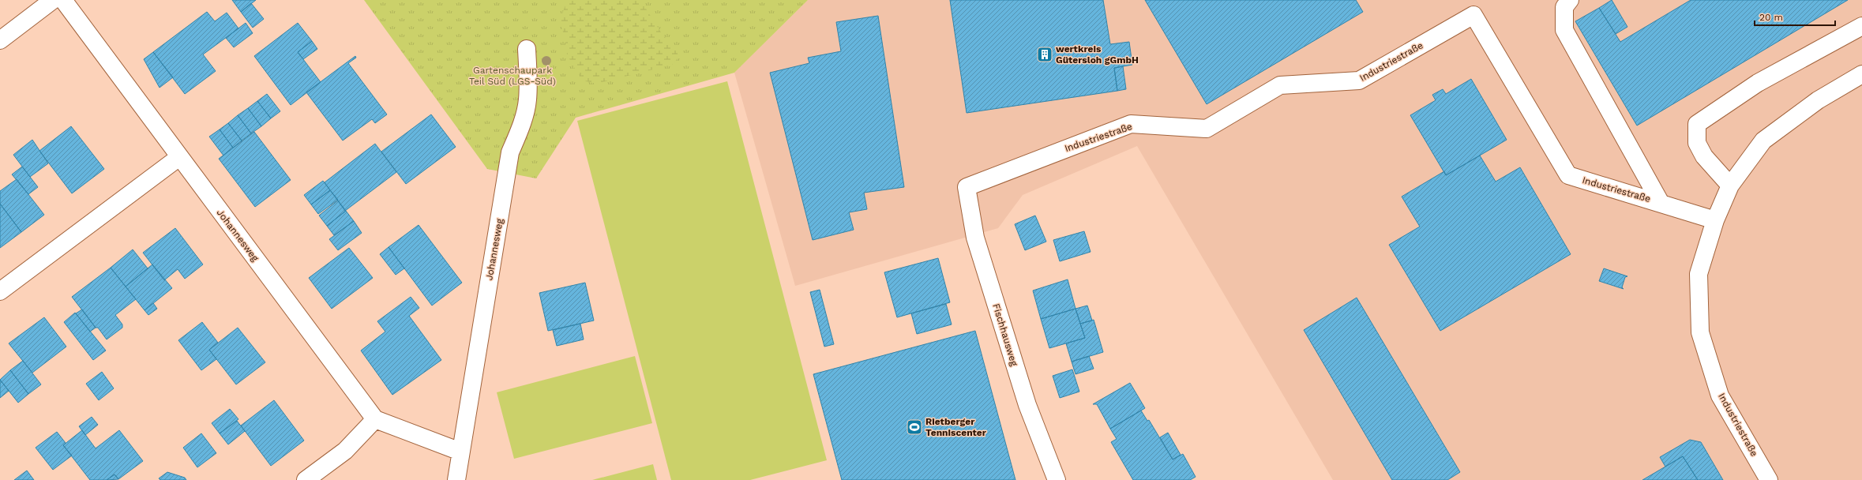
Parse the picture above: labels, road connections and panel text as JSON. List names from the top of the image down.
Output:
{
  "streets": {
    "street": ["Industriestraße", "Johannesweg", "Fischhausweg"]
  },
  "crossings": [
    ["Industriestraße", "Fischhausweg"]
  ],
  "parks": ["Gartenschaupark Teil Süd (LGS-Süd)"],
  "places": {
    "building": ["wertkreis Gütersloh gGmbH"],
    "sports": ["Rietberger Tenniscenter"]
  },
  "scale_bar": "20 m"
}
